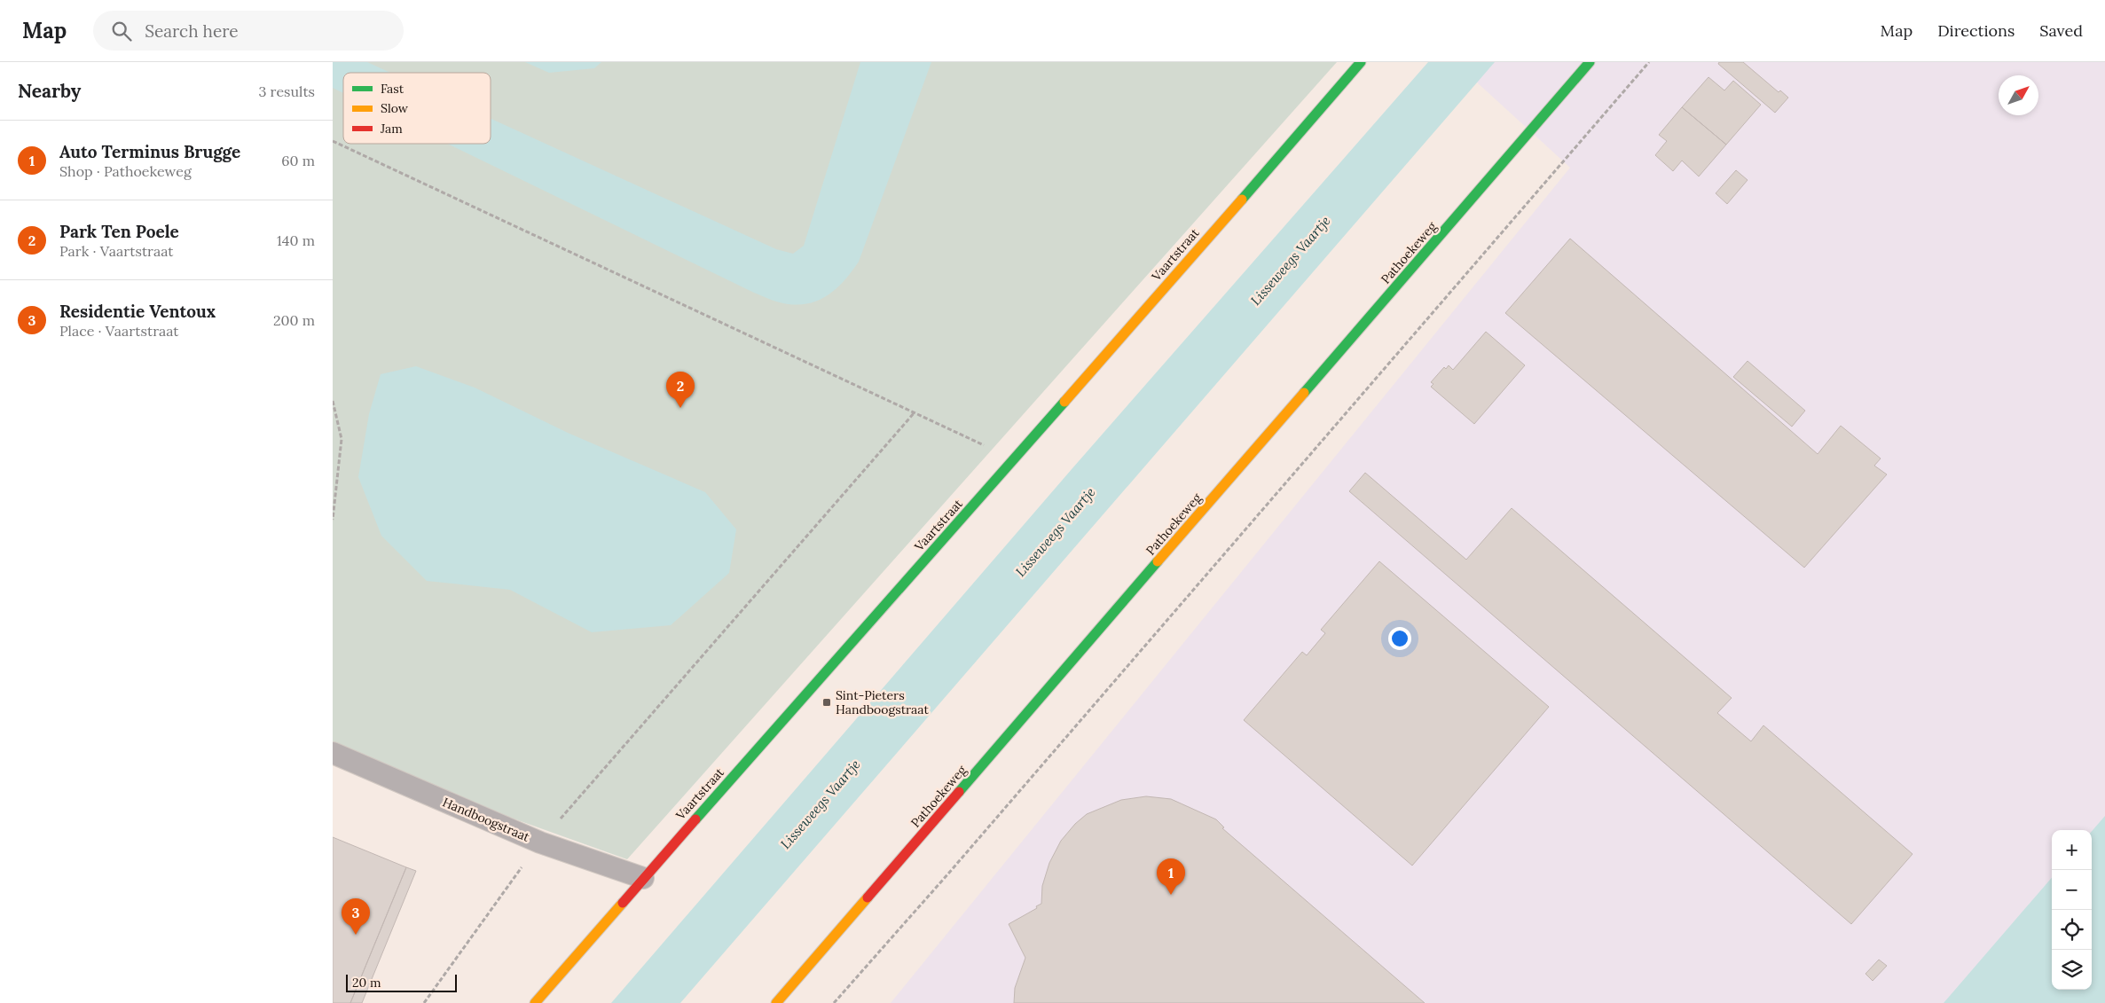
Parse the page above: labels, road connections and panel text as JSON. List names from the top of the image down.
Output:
{
  "streets": {
    "street": ["Pathoekeweg", "Vaartstraat"],
    "lane": ["Handboogstraat"]
  },
  "crossings": [
    ["Vaartstraat", "Handboogstraat"]
  ],
  "water": ["Lisseweegs Vaartje"],
  "places": {
    "transit": ["Sint-Pieters Handboogstraat"]
  },
  "legend": ["Fast", "Slow", "Jam"],
  "scale_bar": "20 m",
  "north": "top right",
  "page": {
    "header": "Map",
    "search": "Search here",
    "nav": ["Map", "Directions", "Saved"],
    "heading": ["Nearby", "3 results"],
    "list": [
      {
        "mark": "1",
        "name": "Auto Terminus Brugge",
        "note": "Shop · Pathoekeweg",
        "value": "60 m"
      },
      {
        "mark": "2",
        "name": "Park Ten Poele",
        "note": "Park · Vaartstraat",
        "value": "140 m"
      },
      {
        "mark": "3",
        "name": "Residentie Ventoux",
        "note": "Place · Vaartstraat",
        "value": "200 m"
      }
    ],
    "pins": ["2", "1", "3"],
    "map_buttons": ["+", "−"],
    "scale": "20 m"
  }
}
